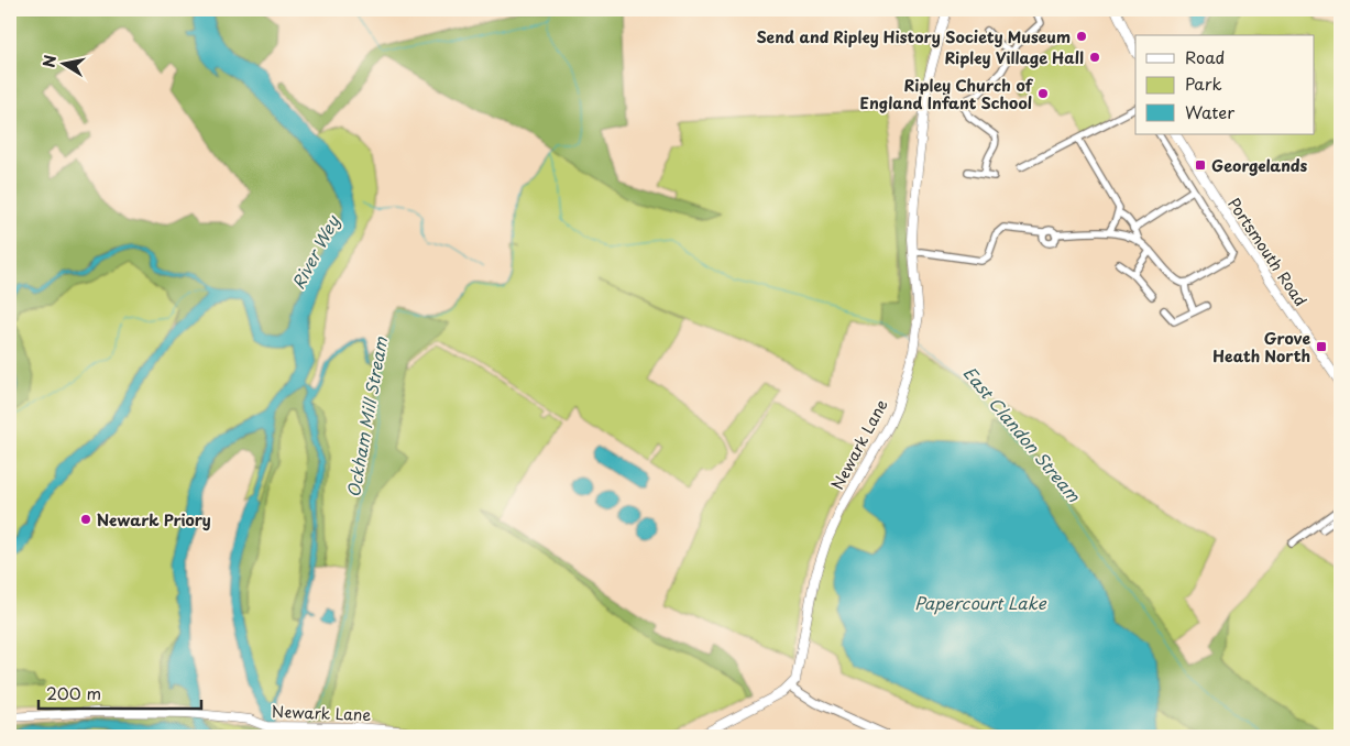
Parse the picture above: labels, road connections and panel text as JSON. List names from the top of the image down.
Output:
{
  "streets": {
    "main road": ["Portsmouth Road", "Newark Lane"]
  },
  "water": [
    "River Wey",
    "Ockham Mill Stream",
    "East Clandon Stream",
    "Papercourt Lake"
  ],
  "places": {
    "other": [
      "Send and Ripley History Society Museum",
      "Ripley Village Hall",
      "Ripley Church of England Infant School",
      "Newark Priory"
    ],
    "transit": ["Georgelands", "Grove Heath North"]
  },
  "legend": ["Road", "Park", "Water"],
  "scale_bar": "200 m",
  "north": "left"
}
